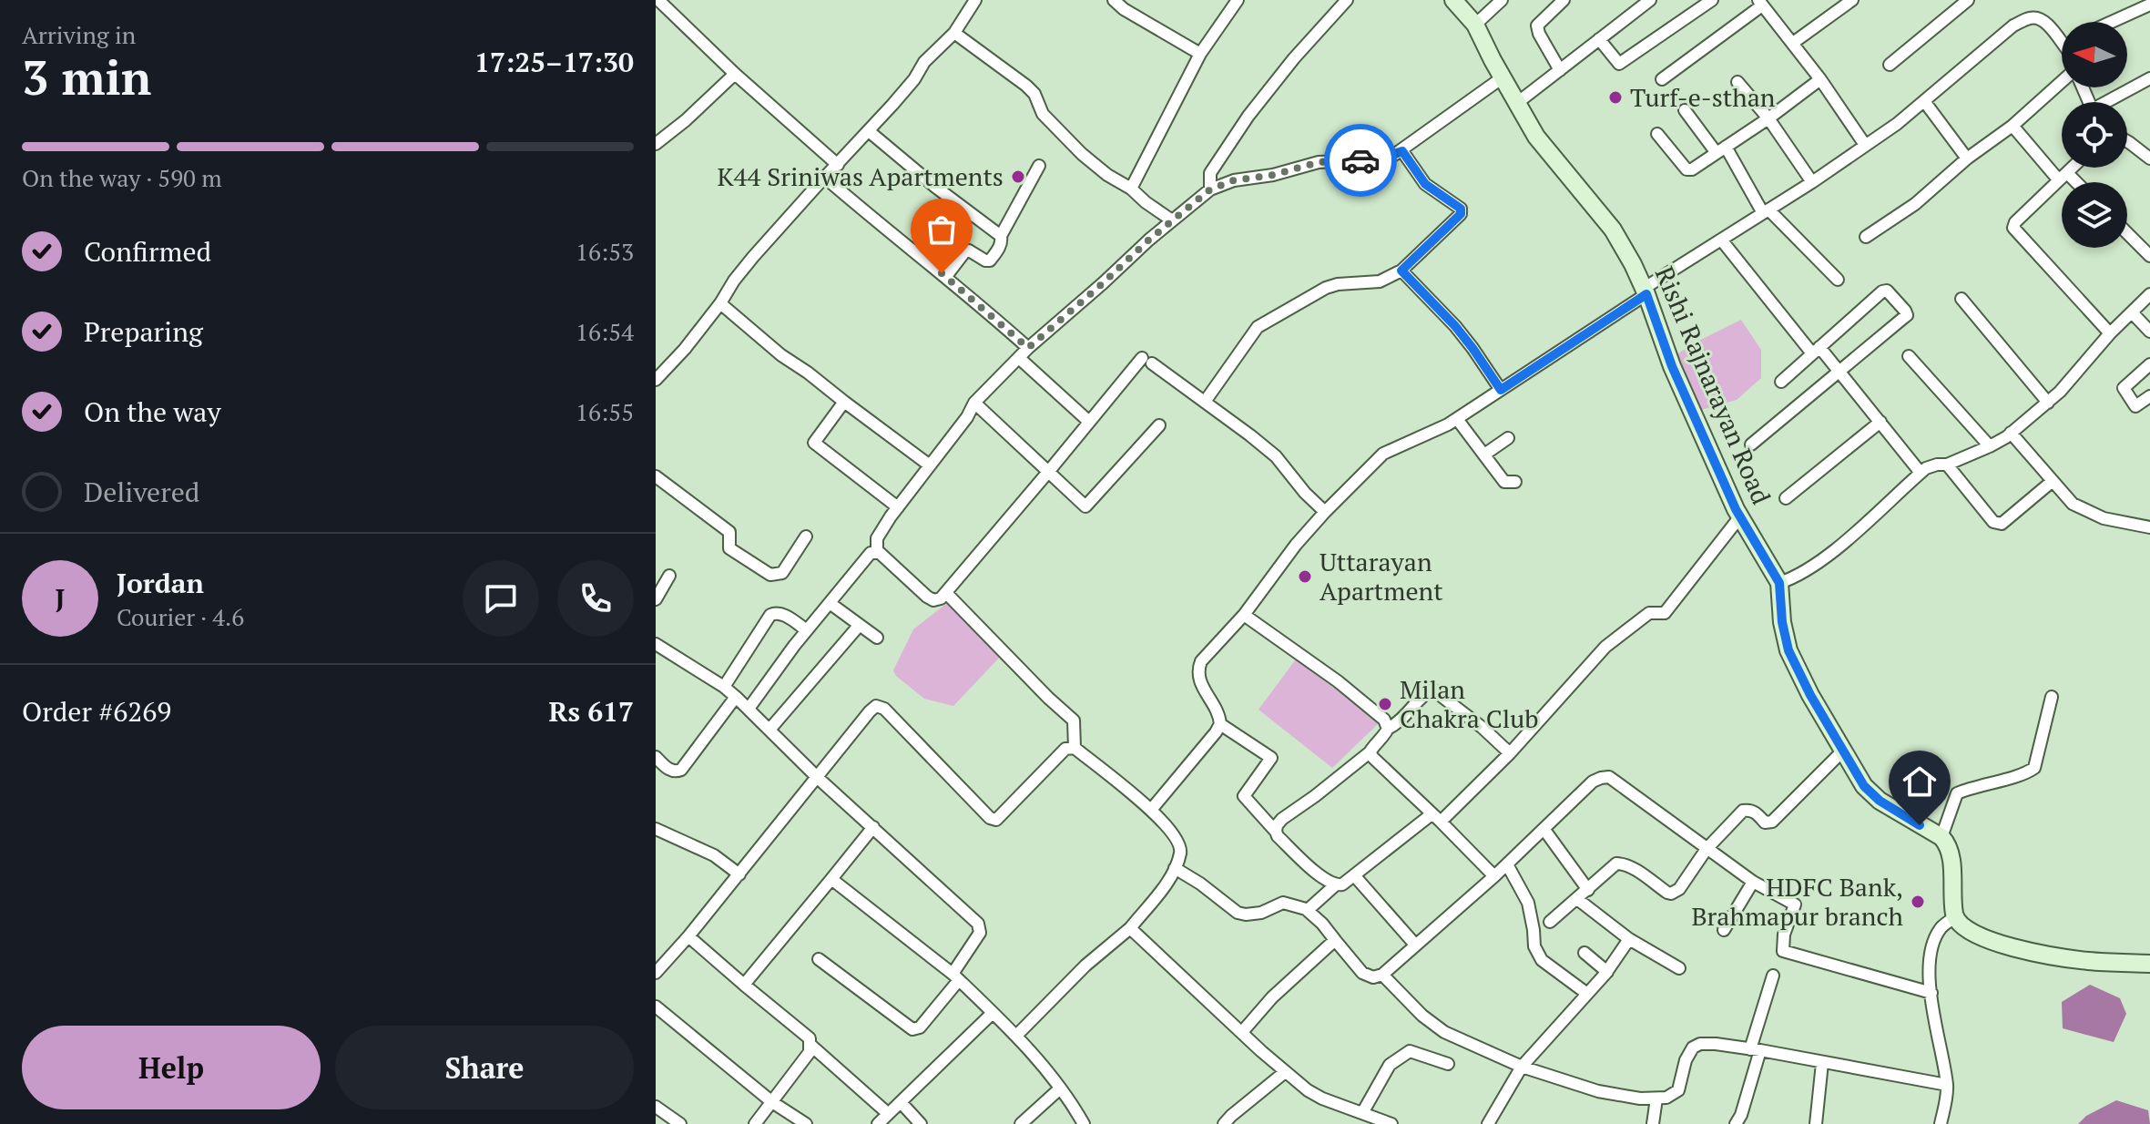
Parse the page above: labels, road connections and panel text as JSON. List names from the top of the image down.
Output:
{
  "streets": {
    "main road": ["Rishi Rajnarayan Road"]
  },
  "places": [
    "Turf-e-sthan",
    "K44 Sriniwas Apartments",
    "Uttarayan Apartment",
    "Milan Chakra Club",
    "HDFC Bank, Brahmapur branch"
  ],
  "north": "left",
  "page": {
    "heading": ["3 min", "Arriving in", "17:25–17:30"],
    "panel": [
      "Jordan",
      "Courier · 4.6",
      "Order #6269",
      "Rs 617"
    ],
    "bar": "On the way · 590 m",
    "list": [
      ["Confirmed", "16:53"],
      ["Preparing", "16:54"],
      ["On the way", "16:55"],
      "Delivered"
    ],
    "round": "J",
    "buttons": ["Help", "Share"]
  }
}
